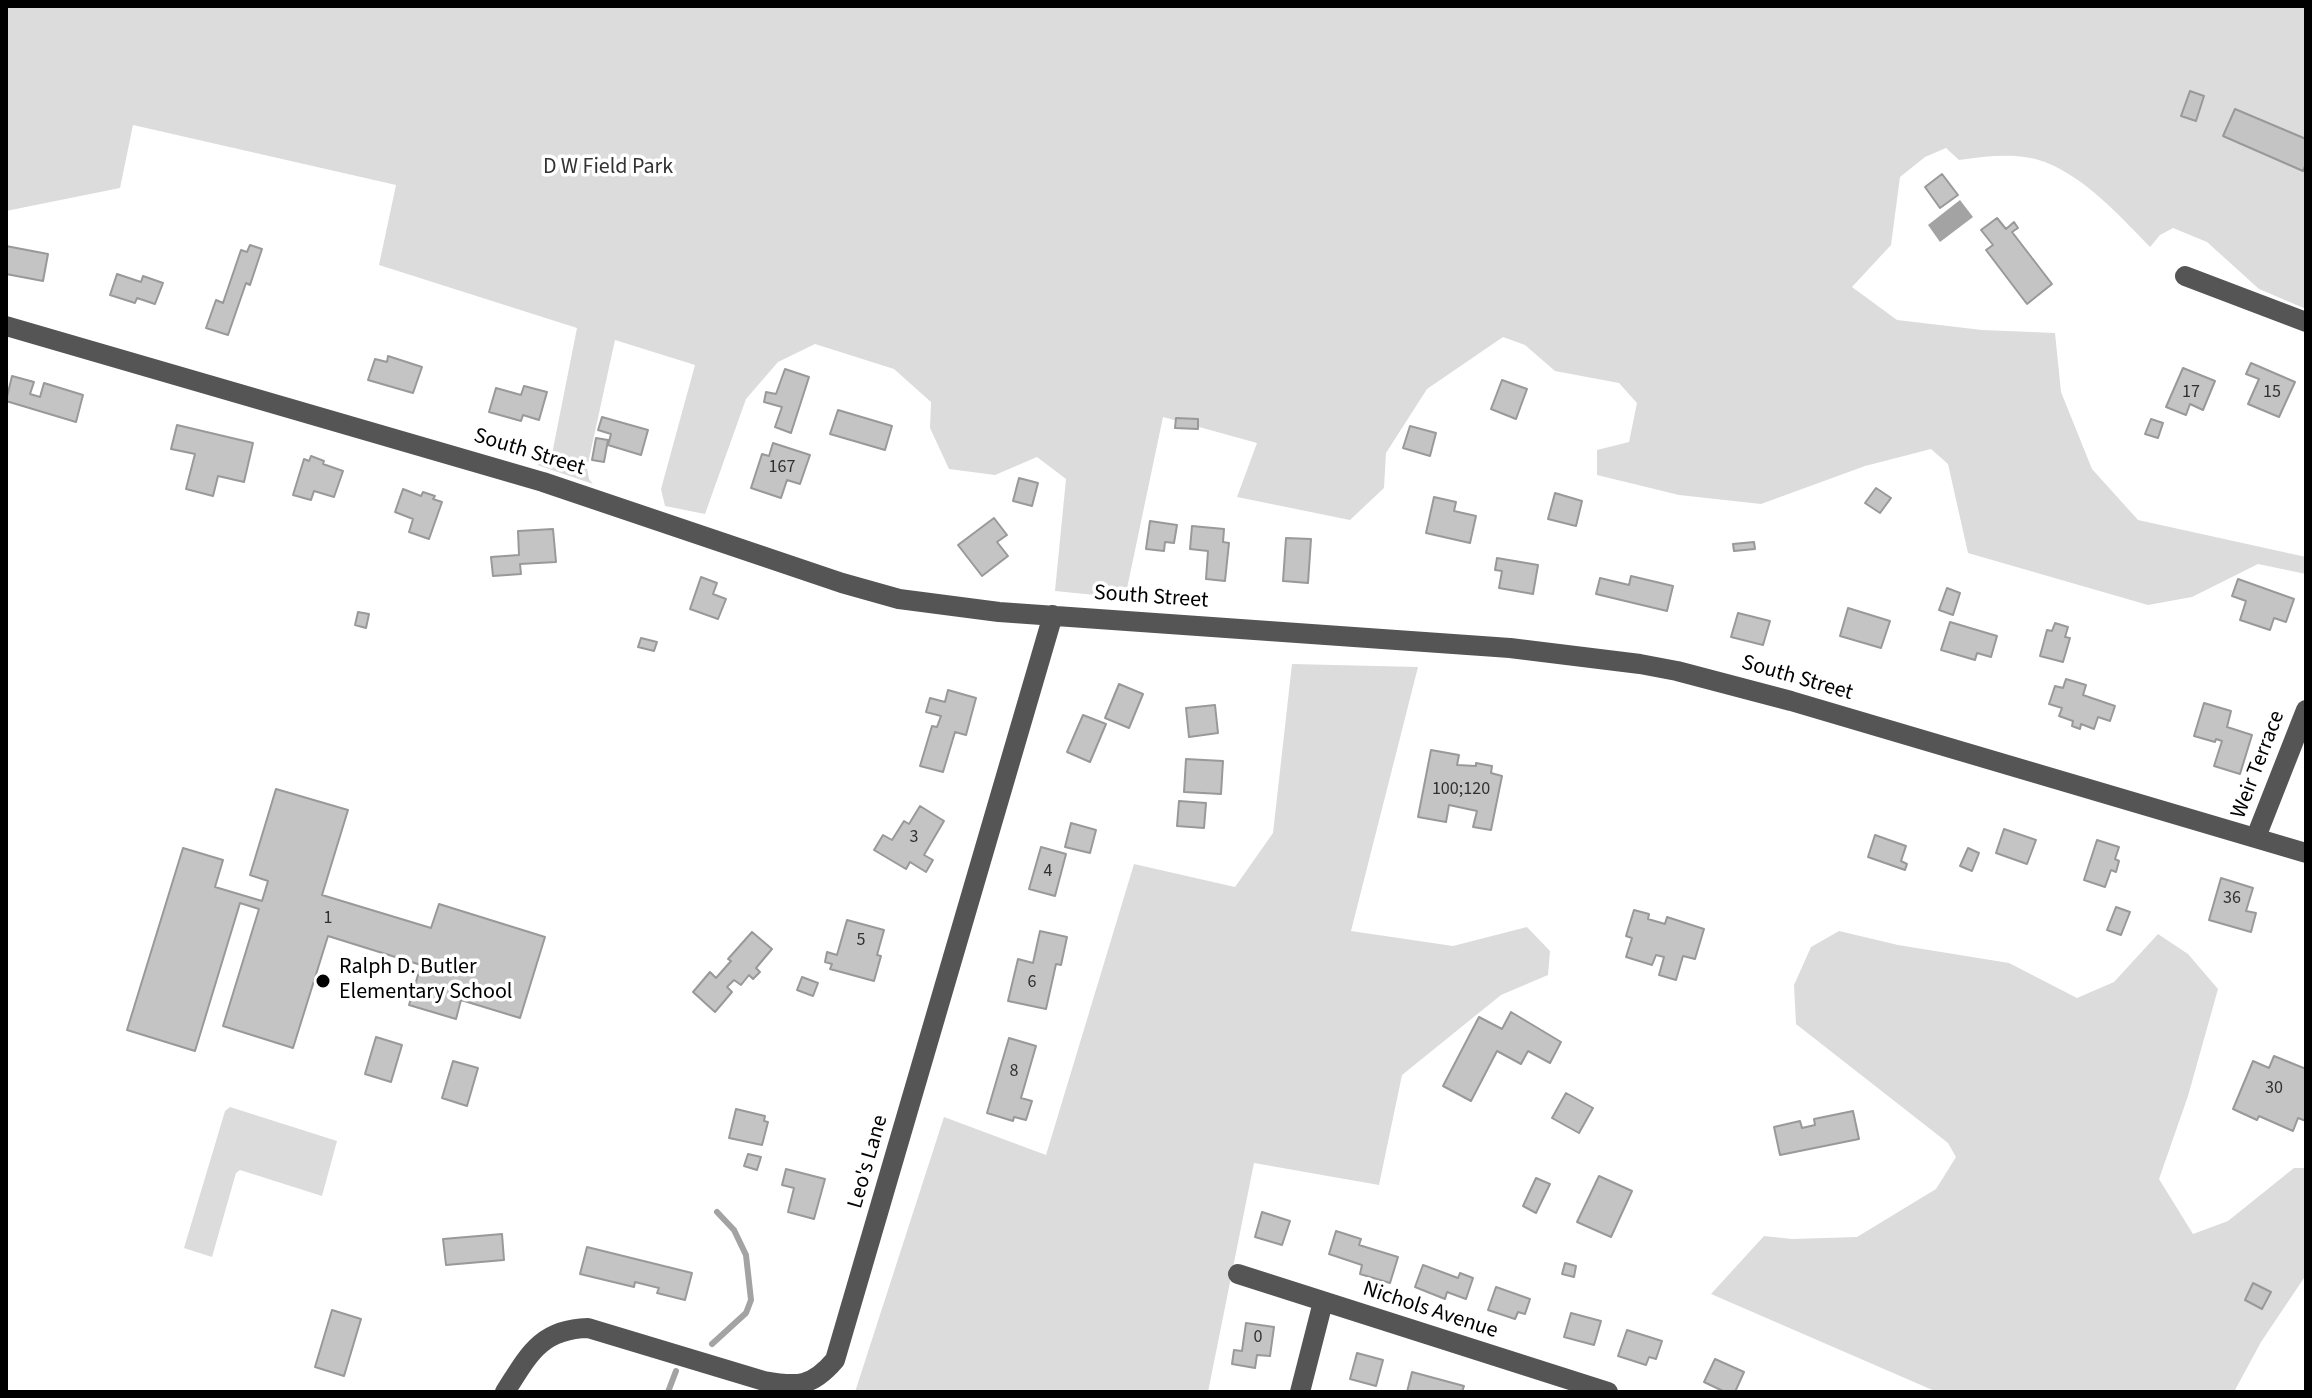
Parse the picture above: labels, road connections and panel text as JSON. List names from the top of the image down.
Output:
{
  "streets": {
    "street": [
      "South Street",
      "Weir Terrace",
      "Leo's Lane",
      "Nichols Avenue"
    ]
  },
  "crossings": [
    ["South Street", "Weir Terrace"],
    ["South Street", "Leo's Lane"]
  ],
  "parks": ["D W Field Park"],
  "places": ["Ralph D. Butler Elementary School"],
  "house_numbers": [
    "17",
    "15",
    "167",
    "100;120",
    "3",
    "4",
    "36",
    "1",
    "5",
    "6",
    "8",
    "30",
    "0"
  ]
}
